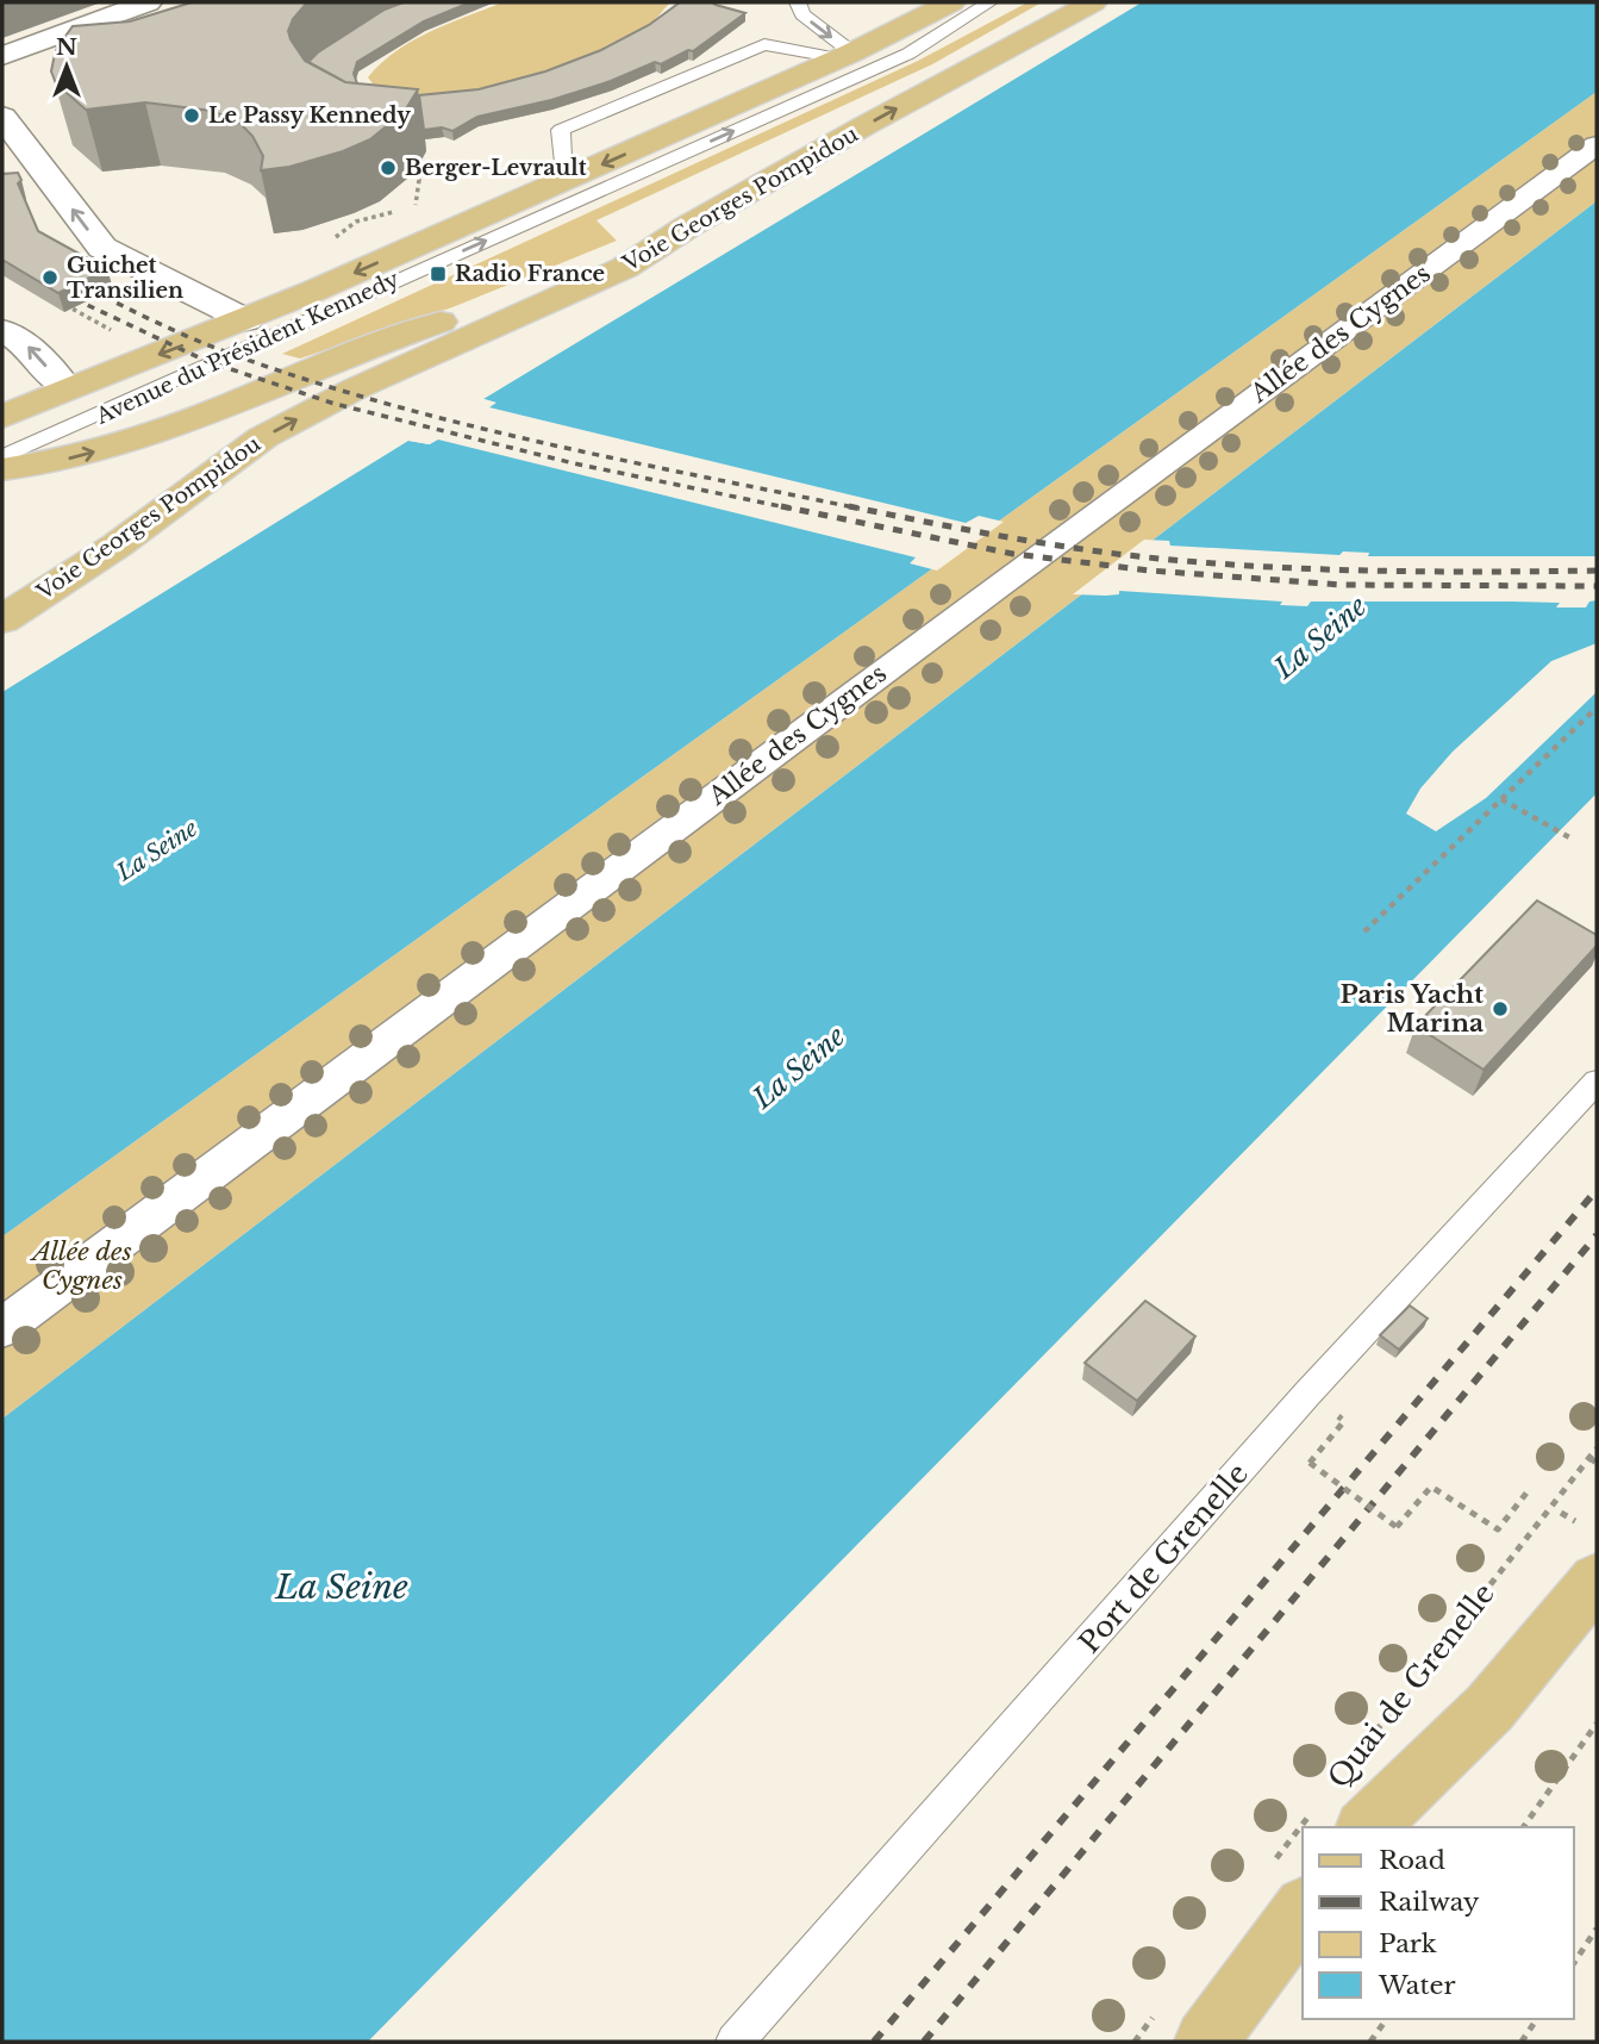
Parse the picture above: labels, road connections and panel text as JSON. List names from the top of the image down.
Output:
{
  "streets": {
    "main road": ["Voie Georges Pompidou", "Avenue du Président Kennedy", "Quai de Grenelle"],
    "street": ["Allée des Cygnes"],
    "lane": ["Port de Grenelle"]
  },
  "water": ["La Seine"],
  "parks": ["Allée des Cygnes"],
  "places": {
    "other": [
      "Le Passy Kennedy",
      "Berger-Levrault",
      "Guichet Transilien",
      "Paris Yacht Marina"
    ],
    "transit": ["Radio France"]
  },
  "legend": [
    "Road",
    "Railway",
    "Park",
    "Water"
  ],
  "north": "top"
}
